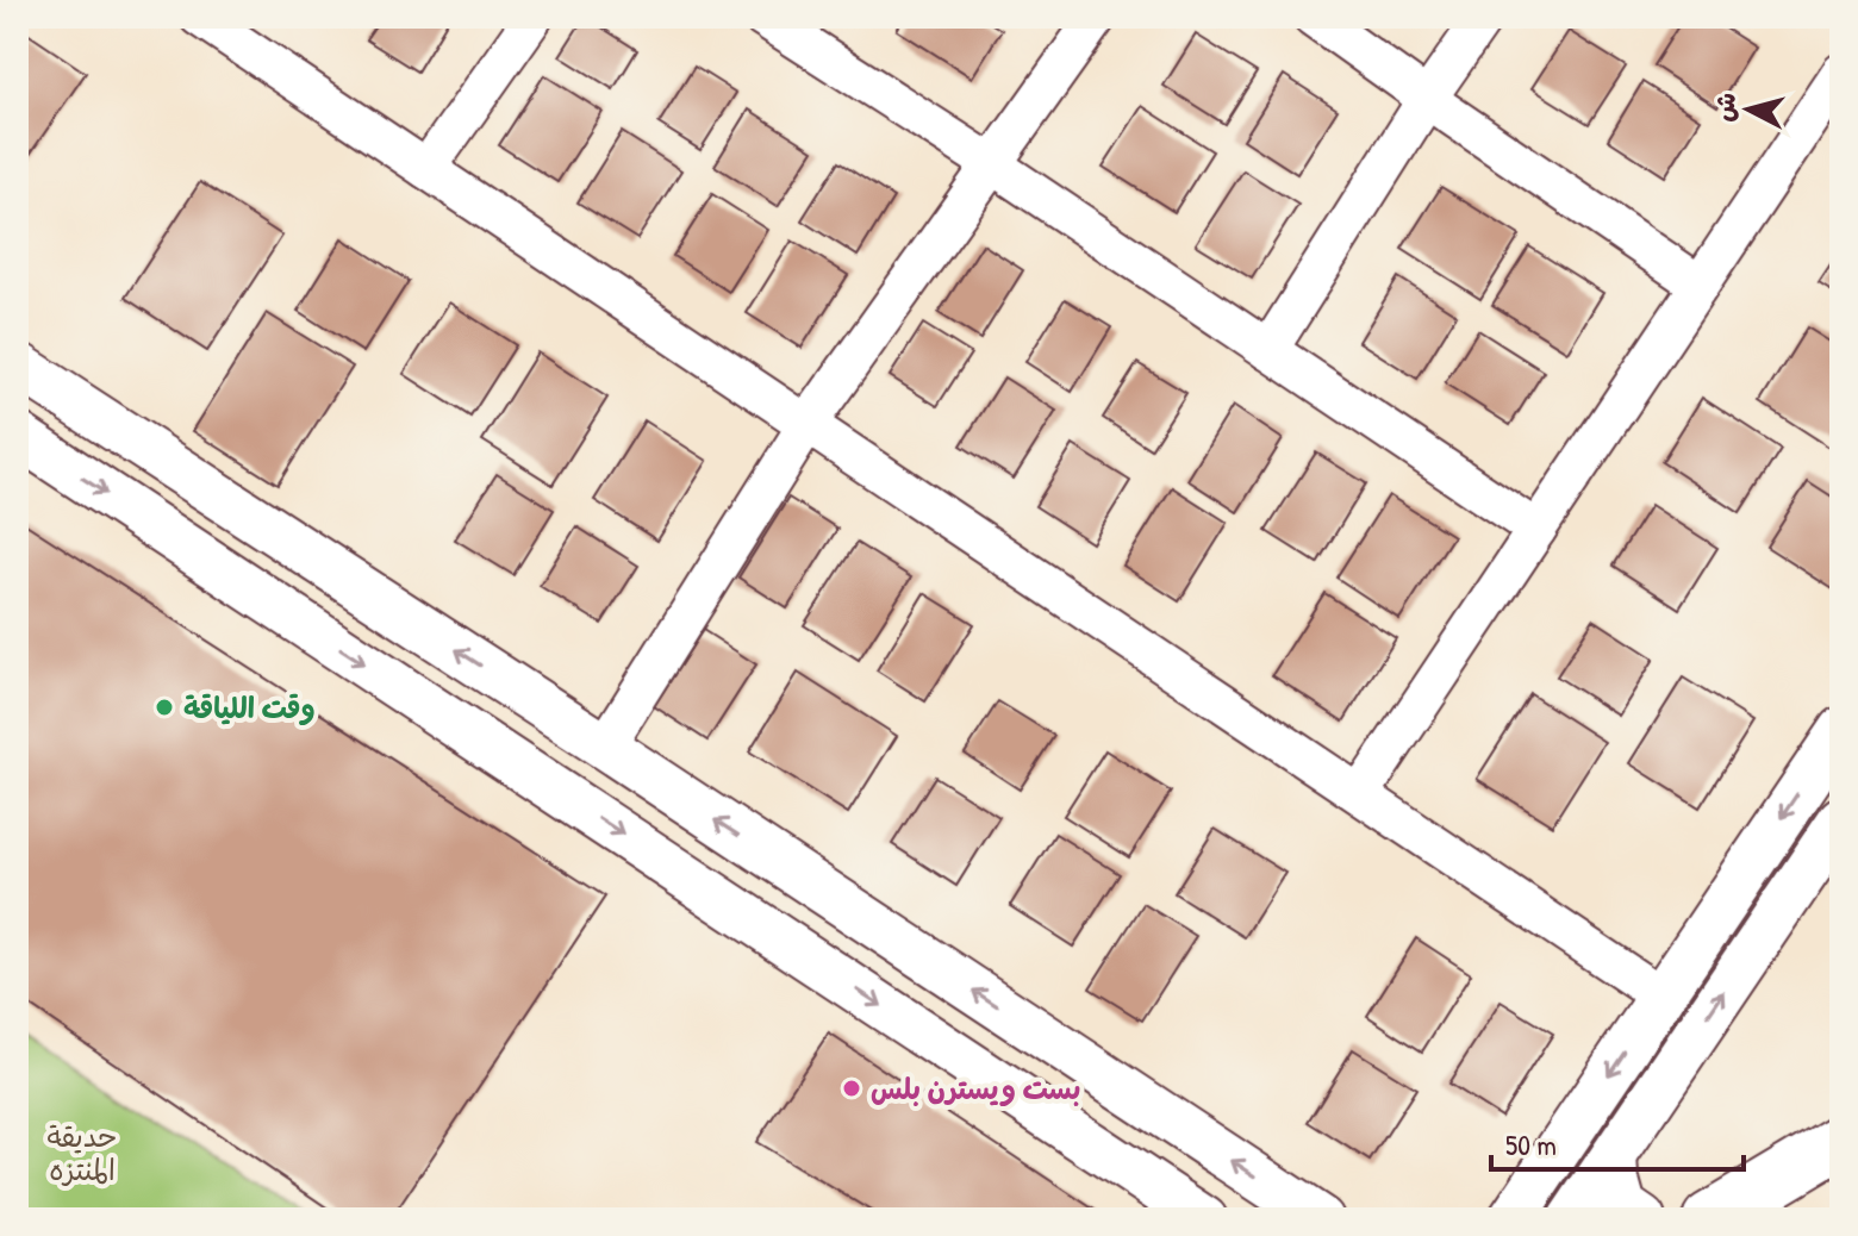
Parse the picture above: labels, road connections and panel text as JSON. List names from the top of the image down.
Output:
{
  "parks": ["حديقة المنتزه"],
  "places": ["وقت اللياقة", "بست ويسترن بلس"],
  "scale_bar": "50 m",
  "north": "left"
}
